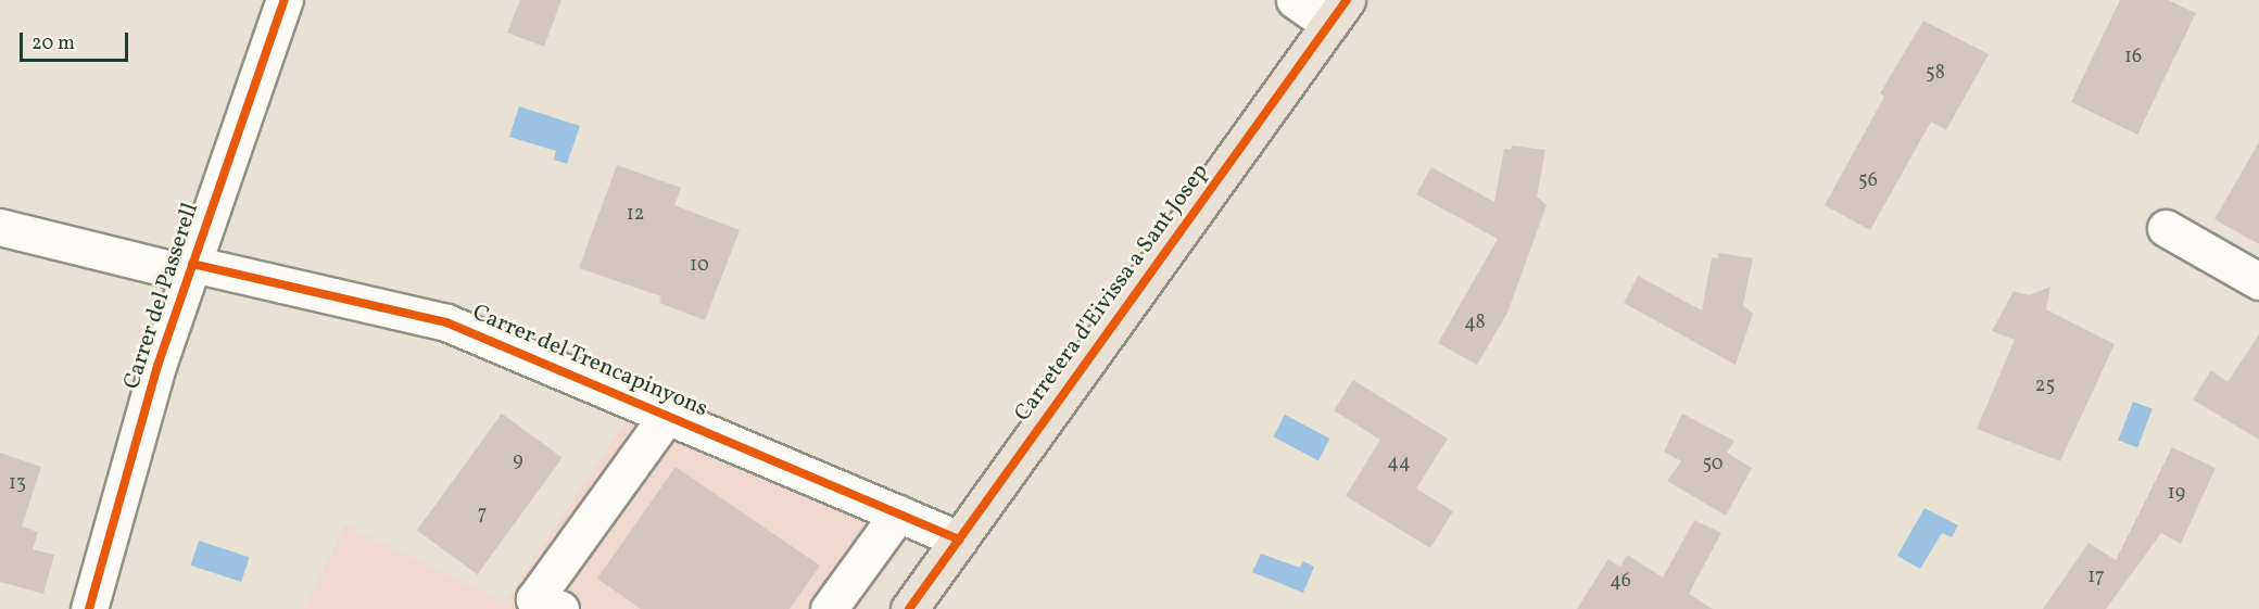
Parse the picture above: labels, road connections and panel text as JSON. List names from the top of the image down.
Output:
{
  "streets": {
    "main road": ["Carretera d'Eivissa a Sant Josep"],
    "street": ["Carrer del Passerell", "Carrer del Trencapinyons"]
  },
  "crossings": [
    ["Carretera d'Eivissa a Sant Josep", "Carrer del Trencapinyons"],
    ["Carrer del Passerell", "Carrer del Trencapinyons"]
  ],
  "house_numbers": [
    "16",
    "58",
    "56",
    "12",
    "10",
    "48",
    "25",
    "9",
    "44",
    "50",
    "13",
    "19",
    "7",
    "17",
    "46"
  ],
  "scale_bar": "20 m"
}
